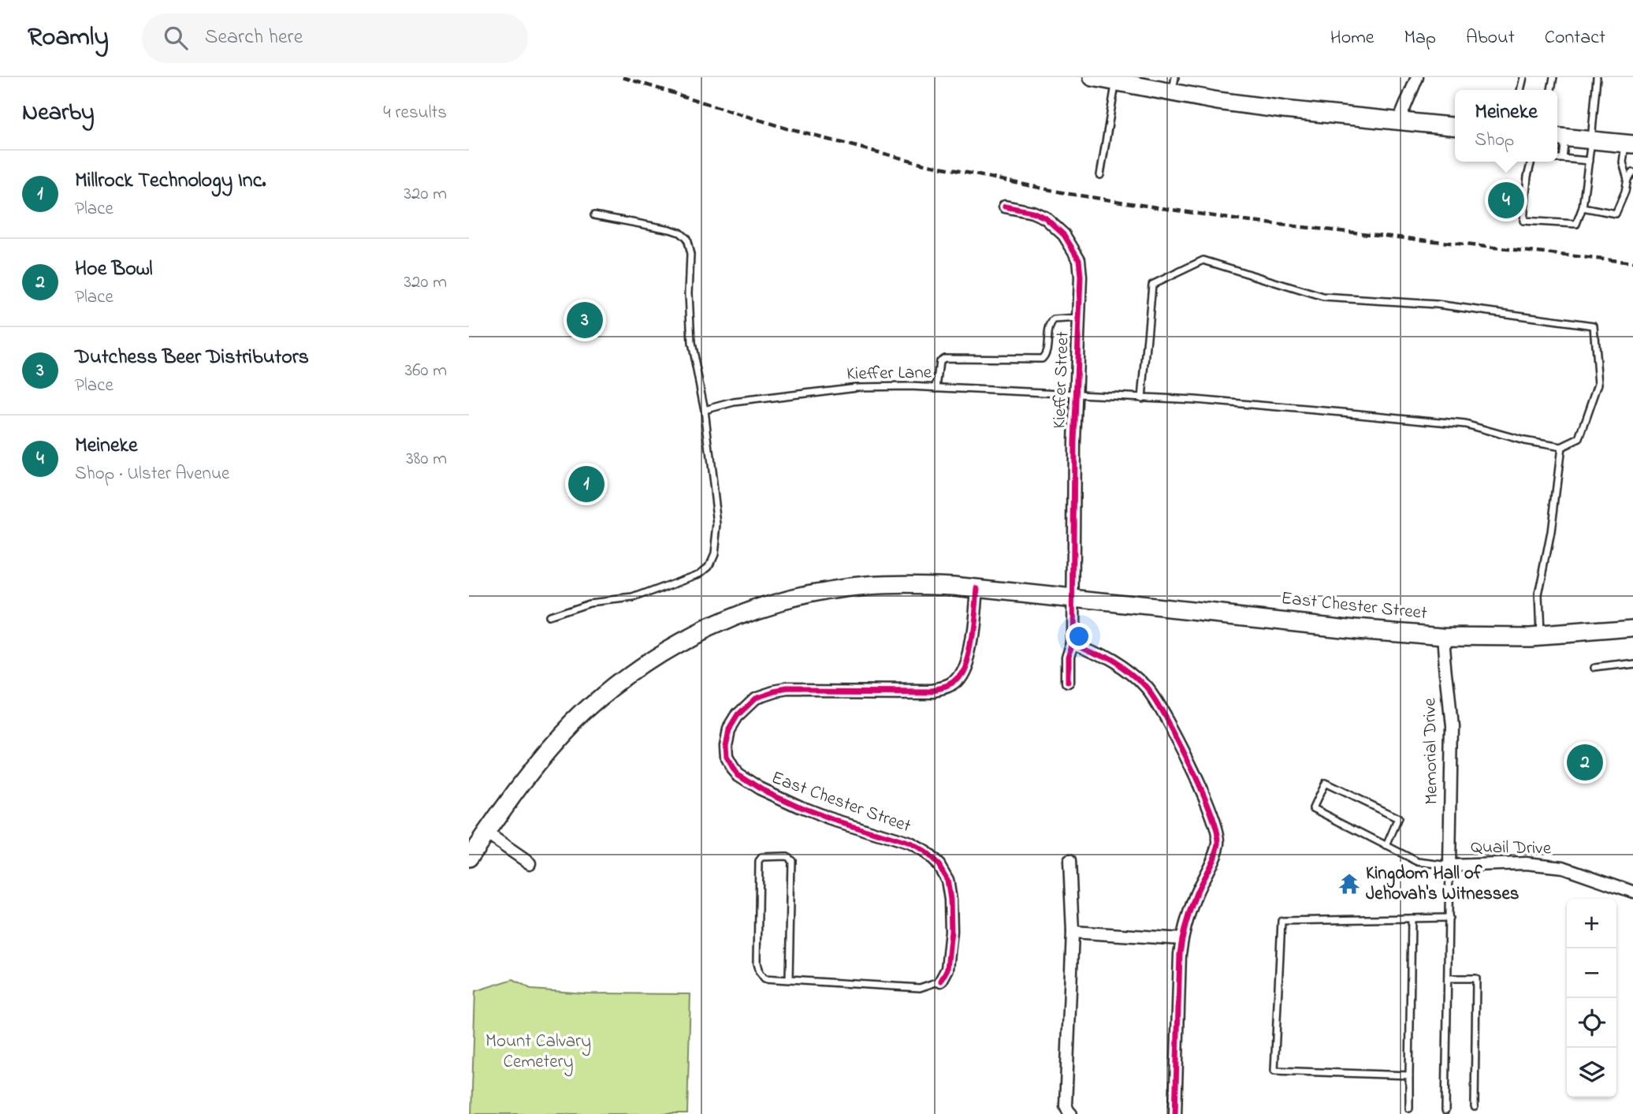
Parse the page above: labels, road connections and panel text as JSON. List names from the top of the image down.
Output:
{
  "streets": {
    "main road": ["East Chester Street"],
    "street": ["Kieffer Street", "Memorial Drive", "Quail Drive"],
    "lane": ["Kieffer Lane"]
  },
  "crossings": [
    ["Kieffer Lane", "Kieffer Street"],
    ["Kieffer Street", "East Chester Street"],
    ["East Chester Street", "Memorial Drive"],
    ["Memorial Drive", "Quail Drive"]
  ],
  "parks": ["Mount Calvary Cemetery"],
  "places": {
    "temple": ["Kingdom Hall of Jehovah's Witnesses"]
  },
  "page": {
    "header": "Roamly",
    "search": "Search here",
    "nav": [
      "Home",
      "Map",
      "About",
      "Contact"
    ],
    "heading": ["Nearby", "4 results"],
    "popup": ["Meineke", "Shop"],
    "list": [
      {
        "mark": "1",
        "name": "Millrock Technology Inc.",
        "note": "Place",
        "value": "320 m"
      },
      {
        "mark": "2",
        "name": "Hoe Bowl",
        "note": "Place",
        "value": "320 m"
      },
      {
        "mark": "3",
        "name": "Dutchess Beer Distributors",
        "note": "Place",
        "value": "360 m"
      },
      {
        "mark": "4",
        "name": "Meineke",
        "note": "Shop · Ulster Avenue",
        "value": "380 m"
      }
    ],
    "pins": [
      "4",
      "3",
      "1",
      "2"
    ],
    "map_buttons": ["+", "−"]
  }
}
